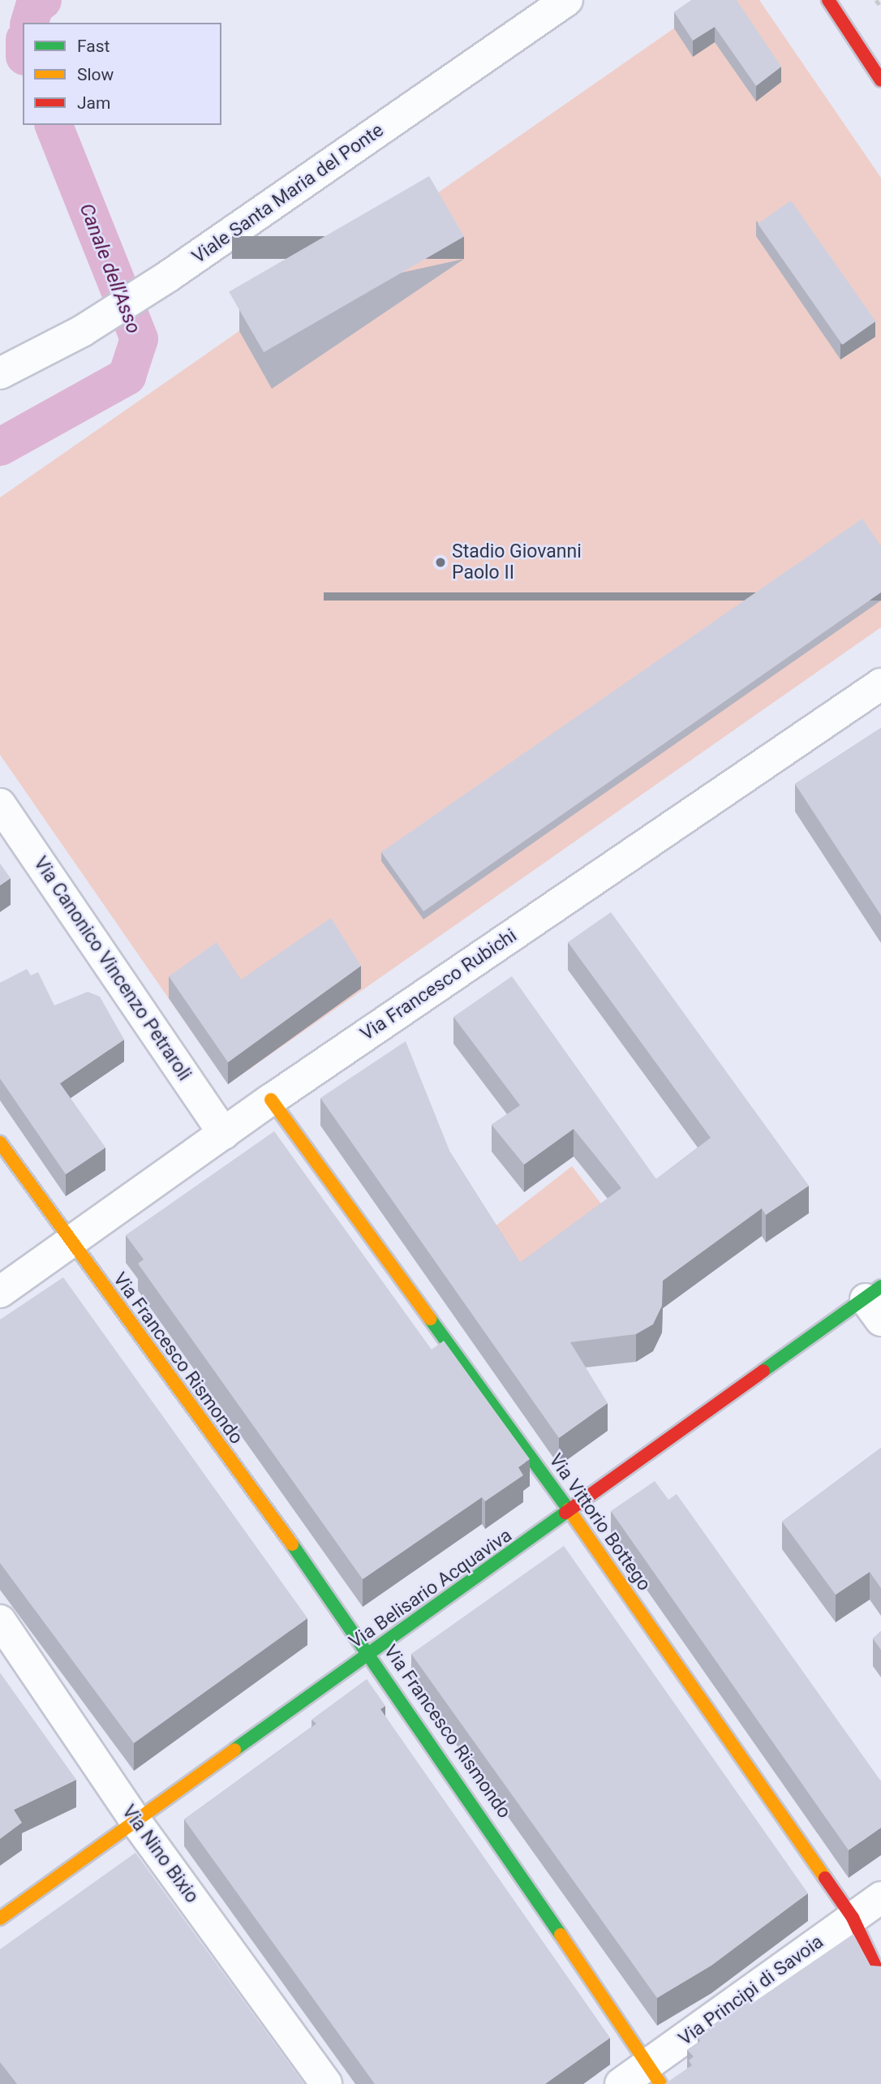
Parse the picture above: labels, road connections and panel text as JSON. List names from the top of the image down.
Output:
{
  "streets": {
    "street": [
      "Viale Santa Maria del Ponte",
      "Via Canonico Vincenzo Petraroli",
      "Via Francesco Rubichi",
      "Via Francesco Rismondo",
      "Via Vittorio Bottego",
      "Via Belisario Acquaviva",
      "Via Nino Bixio",
      "Via Principi di Savoia"
    ]
  },
  "crossings": [
    ["Via Canonico Vincenzo Petraroli", "Via Francesco Rubichi"],
    ["Via Francesco Rubichi", "Via Francesco Rismondo"],
    ["Via Francesco Rubichi", "Via Vittorio Bottego"],
    ["Via Francesco Rismondo", "Via Belisario Acquaviva"],
    ["Via Francesco Rismondo", "Via Principi di Savoia"],
    ["Via Vittorio Bottego", "Via Belisario Acquaviva"],
    ["Via Vittorio Bottego", "Via Principi di Savoia"],
    ["Via Belisario Acquaviva", "Via Nino Bixio"]
  ],
  "water": ["Canale dell'Asso"],
  "places": ["Stadio Giovanni Paolo II"],
  "legend": ["Fast", "Slow", "Jam"]
}
